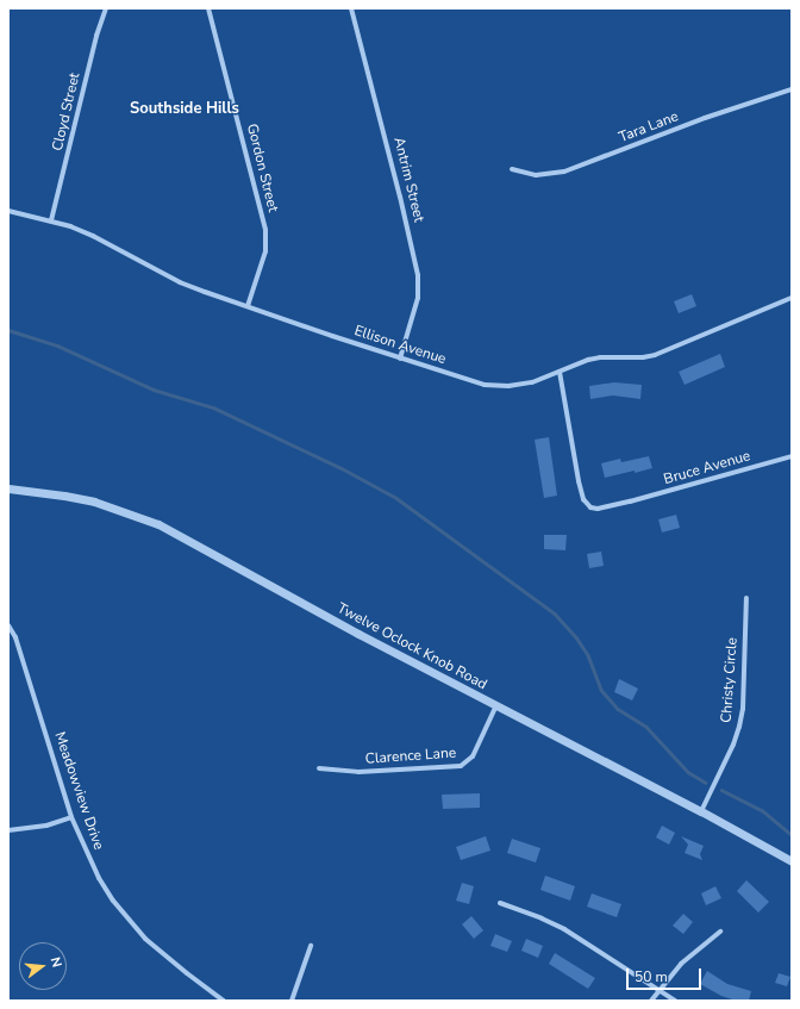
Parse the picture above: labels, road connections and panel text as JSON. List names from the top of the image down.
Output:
{
  "streets": {
    "street": [
      "Cloyd Street",
      "Tara Lane",
      "Gordon Street",
      "Antrim Street",
      "Ellison Avenue",
      "Bruce Avenue",
      "Twelve Oclock Knob Road",
      "Christy Circle",
      "Clarence Lane",
      "Meadowview Drive"
    ]
  },
  "crossings": [
    ["Cloyd Street", "Ellison Avenue"],
    ["Gordon Street", "Ellison Avenue"],
    ["Antrim Street", "Ellison Avenue"],
    ["Ellison Avenue", "Bruce Avenue"],
    ["Twelve Oclock Knob Road", "Christy Circle"],
    ["Twelve Oclock Knob Road", "Clarence Lane"]
  ],
  "districts": ["Southside Hills"],
  "scale_bar": "50 m",
  "north": "right"
}
